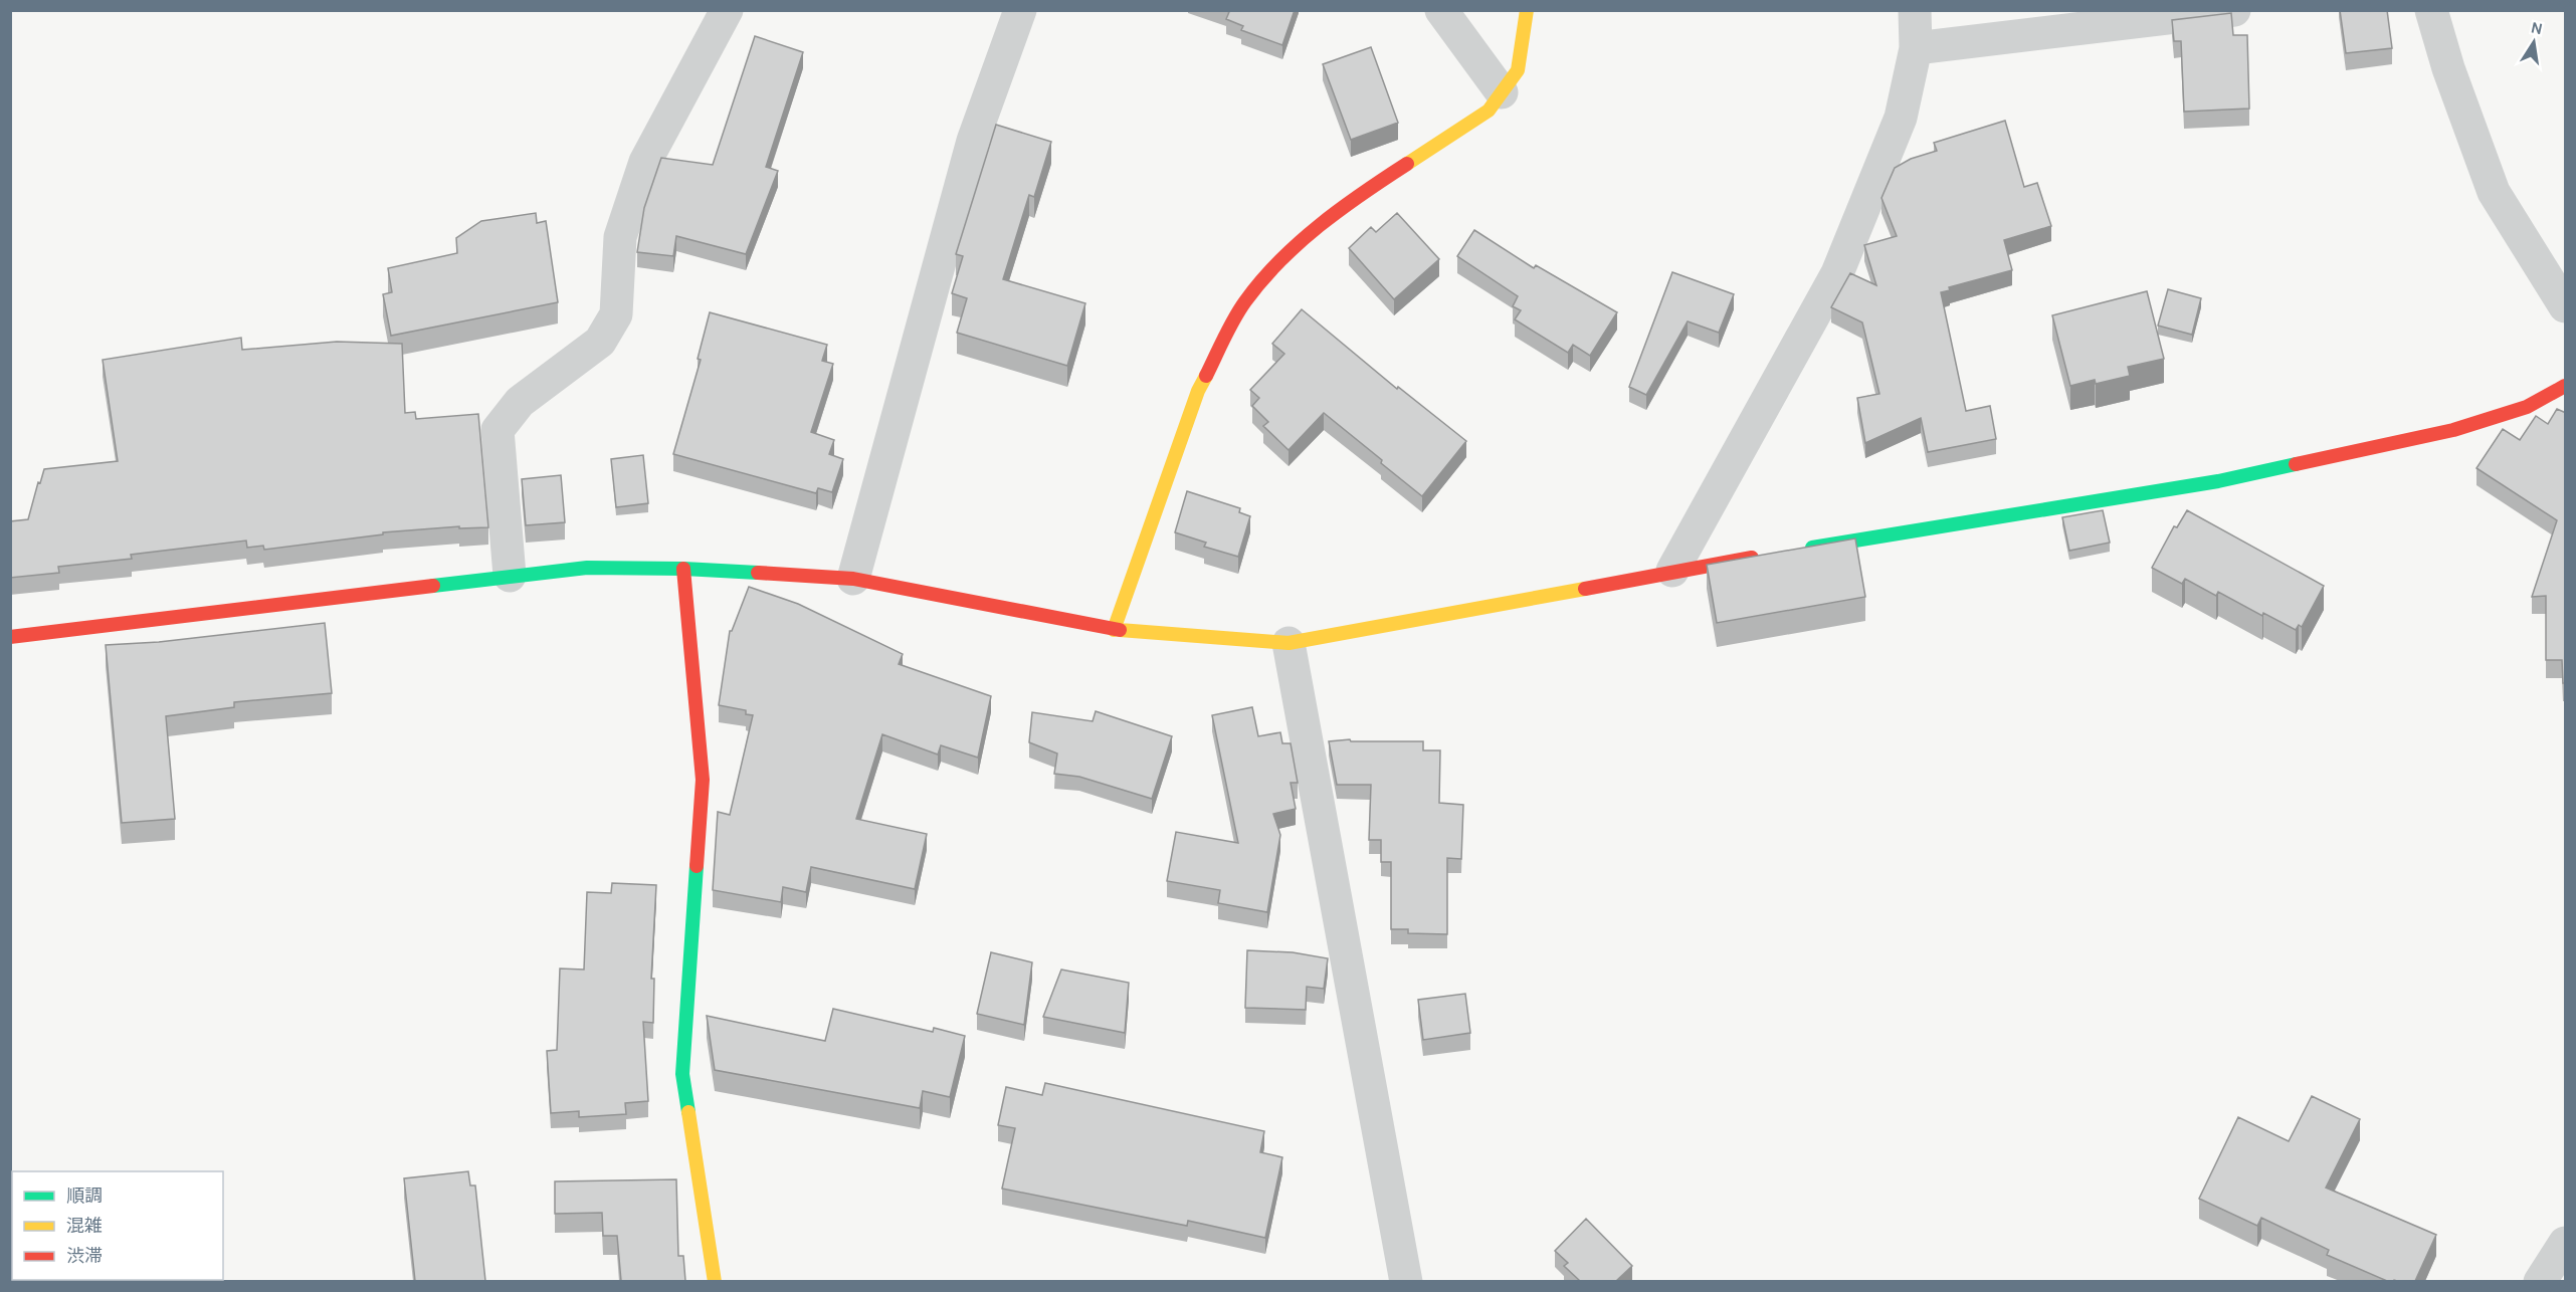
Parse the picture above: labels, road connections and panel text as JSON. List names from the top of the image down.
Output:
{
  "legend": ["順調", "混雑", "渋滞"],
  "north": "top"
}
